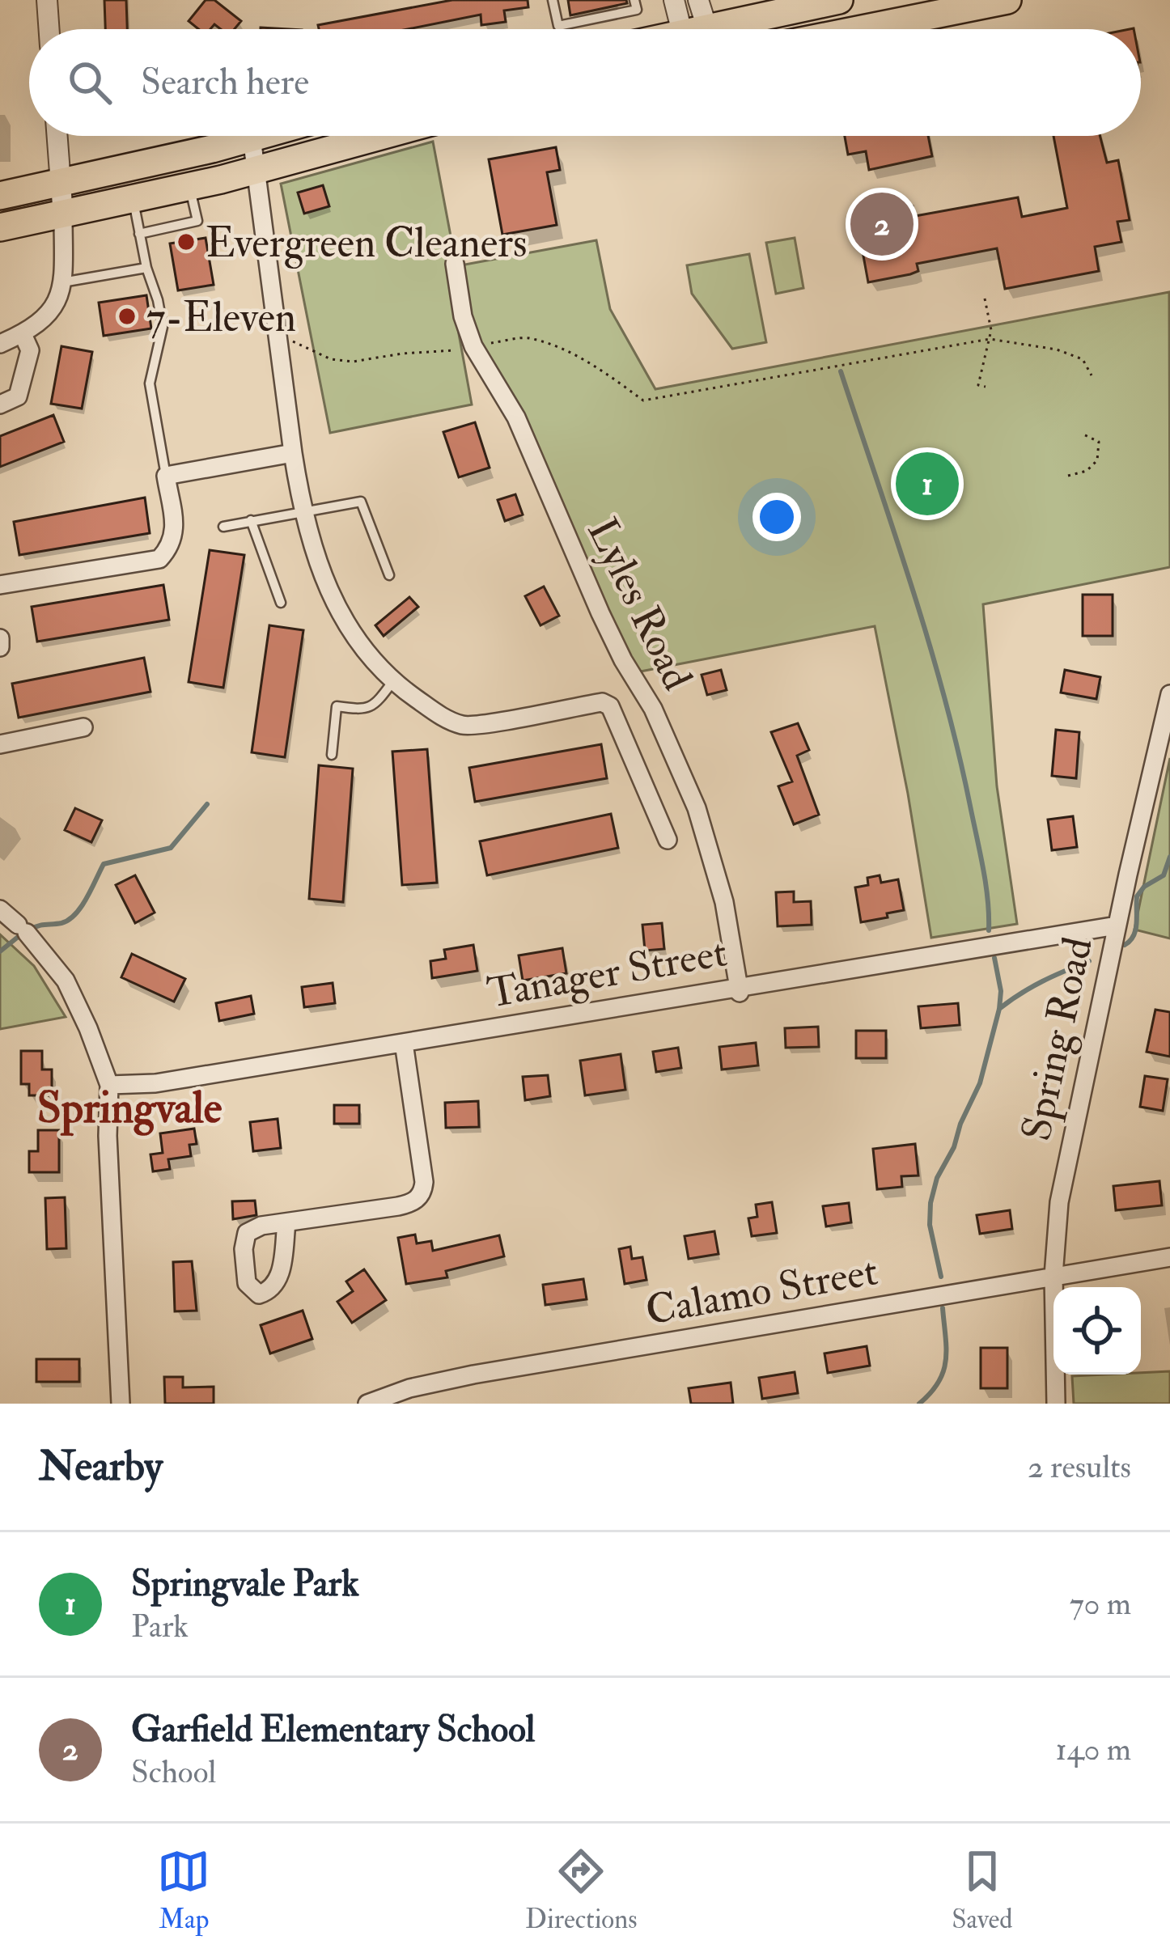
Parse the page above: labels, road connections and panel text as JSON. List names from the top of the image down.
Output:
{
  "streets": {
    "street": [
      "Lyles Road",
      "Tanager Street",
      "Spring Road",
      "Calamo Street"
    ]
  },
  "crossings": [
    ["Lyles Road", "Tanager Street"],
    ["Tanager Street", "Spring Road"],
    ["Spring Road", "Calamo Street"]
  ],
  "districts": ["Springvale"],
  "places": ["Evergreen Cleaners", "7-Eleven"],
  "page": {
    "search": "Search here",
    "pins": ["2", "1"],
    "heading": ["Nearby", "2 results"],
    "list": [
      {
        "mark": "1",
        "name": "Springvale Park",
        "note": "Park",
        "value": "70 m"
      },
      {
        "mark": "2",
        "name": "Garfield Elementary School",
        "note": "School",
        "value": "140 m"
      }
    ],
    "nav": ["Map", "Directions", "Saved"]
  }
}
